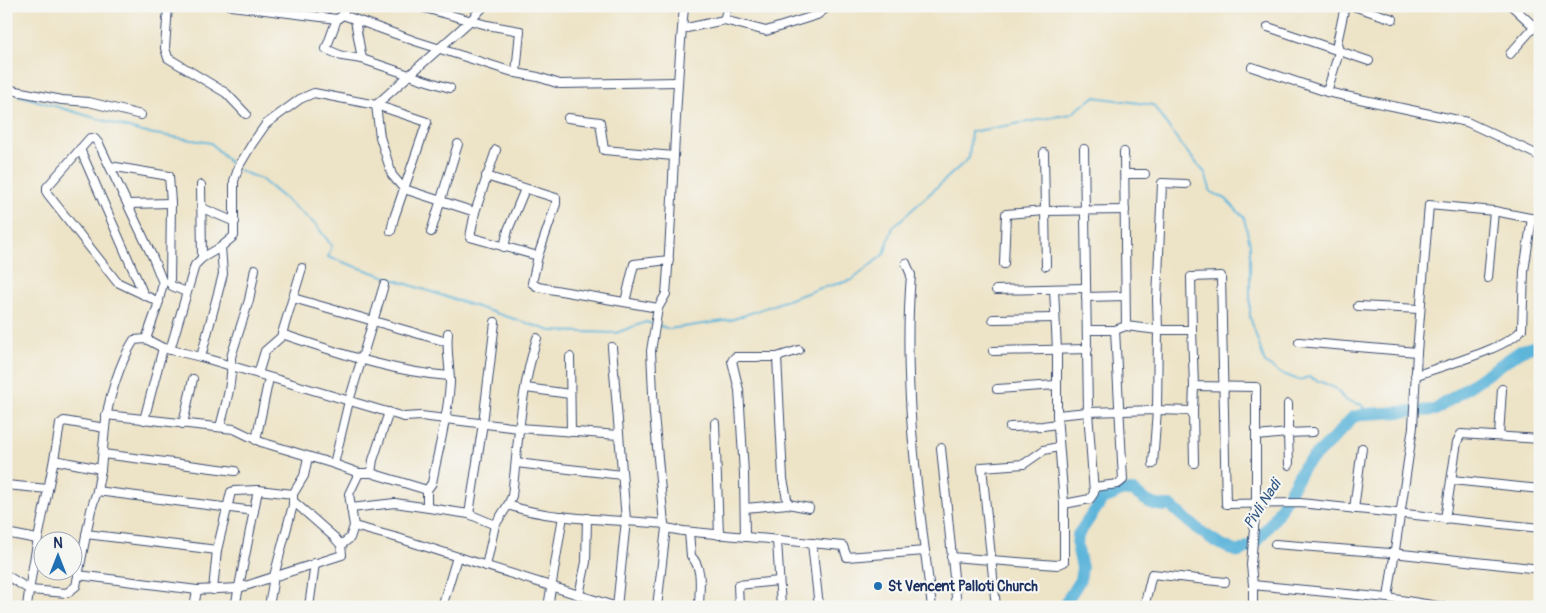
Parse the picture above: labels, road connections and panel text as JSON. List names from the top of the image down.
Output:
{
  "water": ["Pivli Nadi"],
  "places": ["St Vencent Palloti Church"],
  "north": "top"
}
